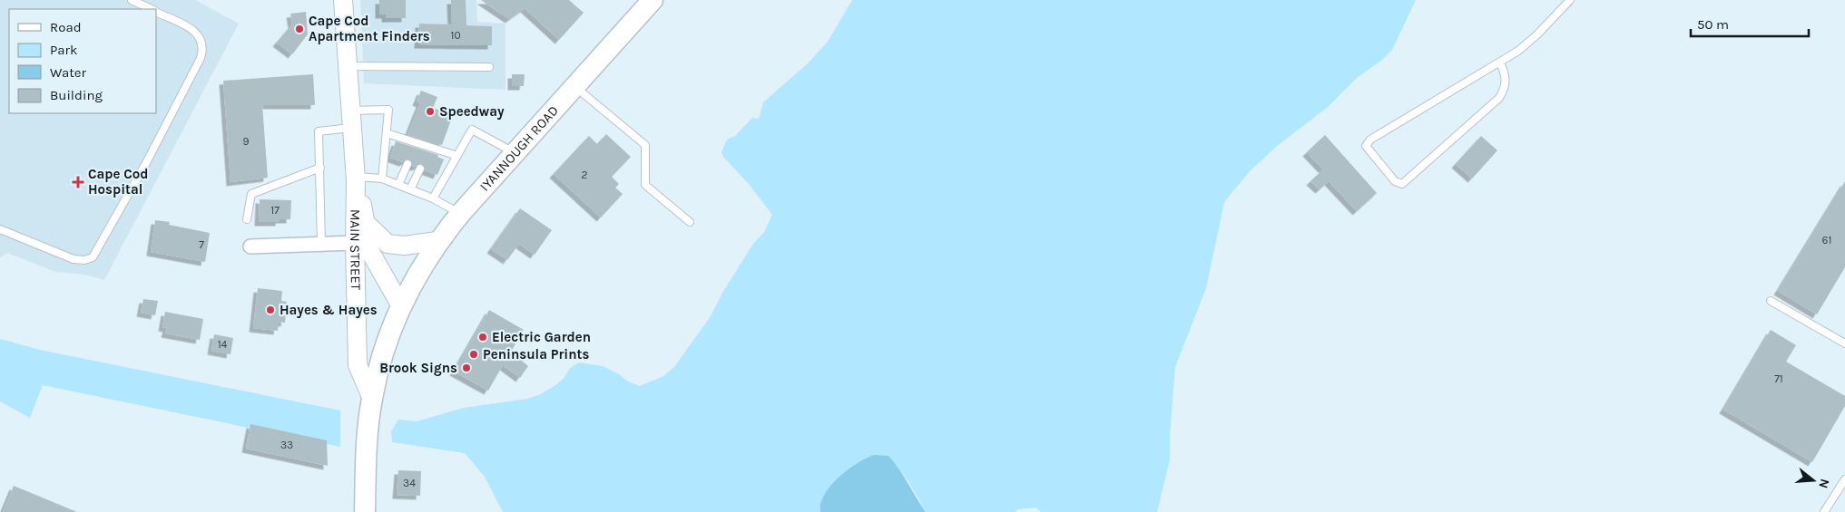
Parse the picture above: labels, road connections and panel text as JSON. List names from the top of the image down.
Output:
{
  "streets": {
    "main road": ["IYANNOUGH ROAD", "MAIN STREET"]
  },
  "crossings": [
    ["IYANNOUGH ROAD", "MAIN STREET"]
  ],
  "places": {
    "other": [
      "Cape Cod Apartment Finders",
      "Speedway",
      "Hayes & Hayes",
      "Electric Garden",
      "Peninsula Prints",
      "Brook Signs"
    ],
    "health": ["Cape Cod Hospital"]
  },
  "house_numbers": [
    "10",
    "9",
    "2",
    "17",
    "61",
    "7",
    "14",
    "71",
    "33",
    "34"
  ],
  "legend": [
    "Road",
    "Park",
    "Water",
    "Building"
  ],
  "scale_bar": "50 m",
  "north": "right"
}
